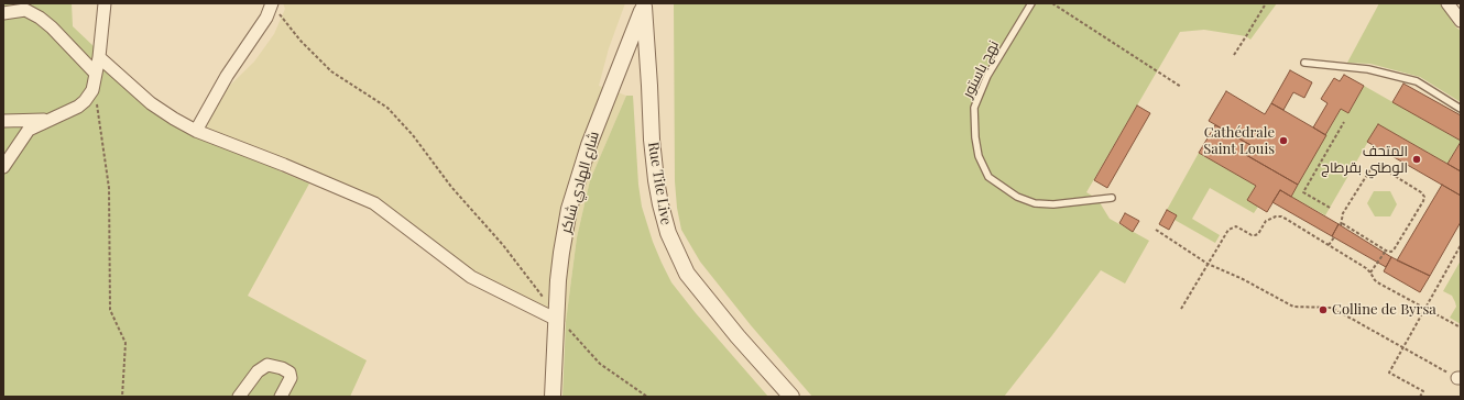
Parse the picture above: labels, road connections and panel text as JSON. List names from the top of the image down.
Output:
{
  "streets": {
    "street": ["شارع الهادي شاكر", "Rue Tite Live"],
    "lane": ["نهج باستور"]
  },
  "crossings": [
    ["شارع الهادي شاكر", "Rue Tite Live"]
  ],
  "places": ["Cathédrale Saint Louis", "المتحف الوطني بقرطاج", "Colline de Byrsa"]
}
